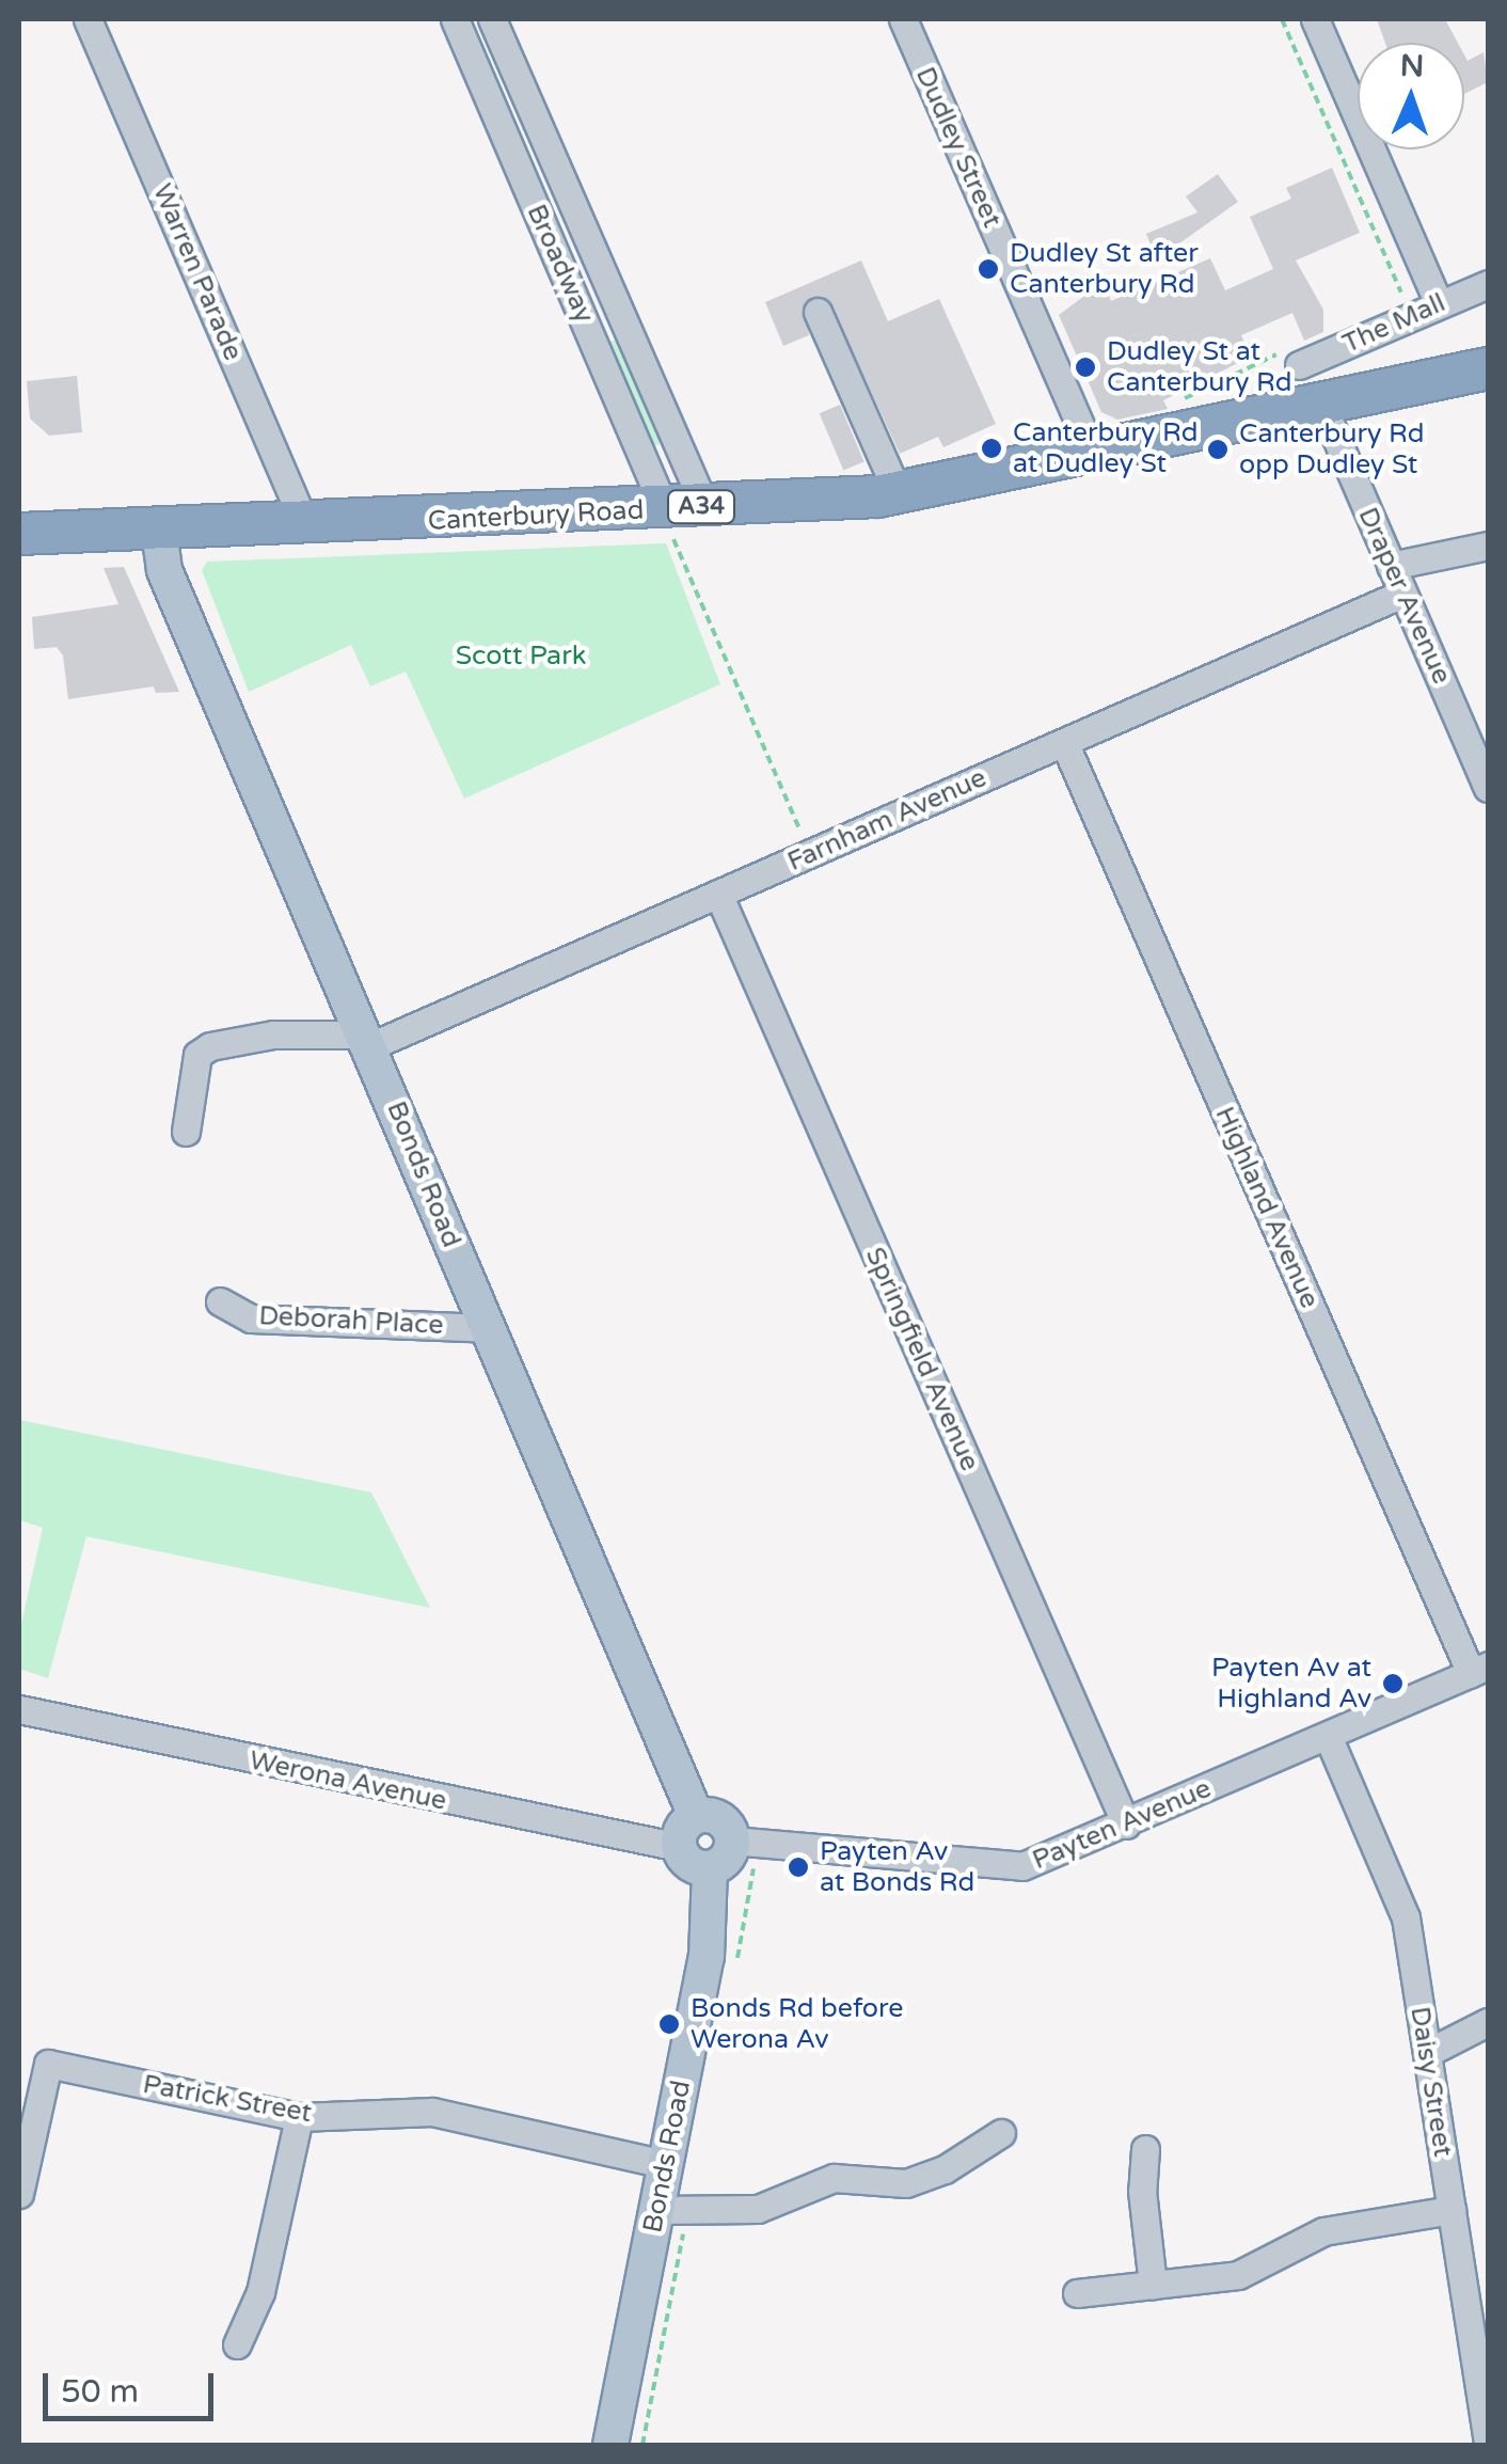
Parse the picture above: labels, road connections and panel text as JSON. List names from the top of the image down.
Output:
{
  "streets": {
    "highway": ["A34", "Canterbury Road"],
    "main road": ["Bonds Road"],
    "street": [
      "Dudley Street",
      "Broadway",
      "Warren Parade",
      "The Mall",
      "Draper Avenue",
      "Farnham Avenue",
      "Highland Avenue",
      "Deborah Place",
      "Springfield Avenue",
      "Werona Avenue",
      "Payten Avenue",
      "Daisy Street",
      "Patrick Street"
    ]
  },
  "crossings": [
    ["Dudley Street", "Canterbury Road"],
    ["Broadway", "Canterbury Road"],
    ["Warren Parade", "Canterbury Road"],
    ["Canterbury Road", "Draper Avenue"],
    ["Canterbury Road", "Bonds Road"],
    ["Draper Avenue", "Farnham Avenue"],
    ["Farnham Avenue", "Bonds Road"],
    ["Farnham Avenue", "Highland Avenue"],
    ["Farnham Avenue", "Springfield Avenue"],
    ["Bonds Road", "Deborah Place"],
    ["Bonds Road", "Werona Avenue"],
    ["Bonds Road", "Payten Avenue"],
    ["Bonds Road", "Patrick Street"],
    ["Highland Avenue", "Payten Avenue"],
    ["Springfield Avenue", "Payten Avenue"],
    ["Werona Avenue", "Payten Avenue"],
    ["Payten Avenue", "Daisy Street"]
  ],
  "parks": ["Scott Park"],
  "places": [
    "Dudley St after Canterbury Rd",
    "Dudley St at Canterbury Rd",
    "Canterbury Rd at Dudley St",
    "Canterbury Rd opp Dudley St",
    "Payten Av at Highland Av",
    "Payten Av at Bonds Rd",
    "Bonds Rd before Werona Av"
  ],
  "scale_bar": "50 m",
  "north": "top"
}
